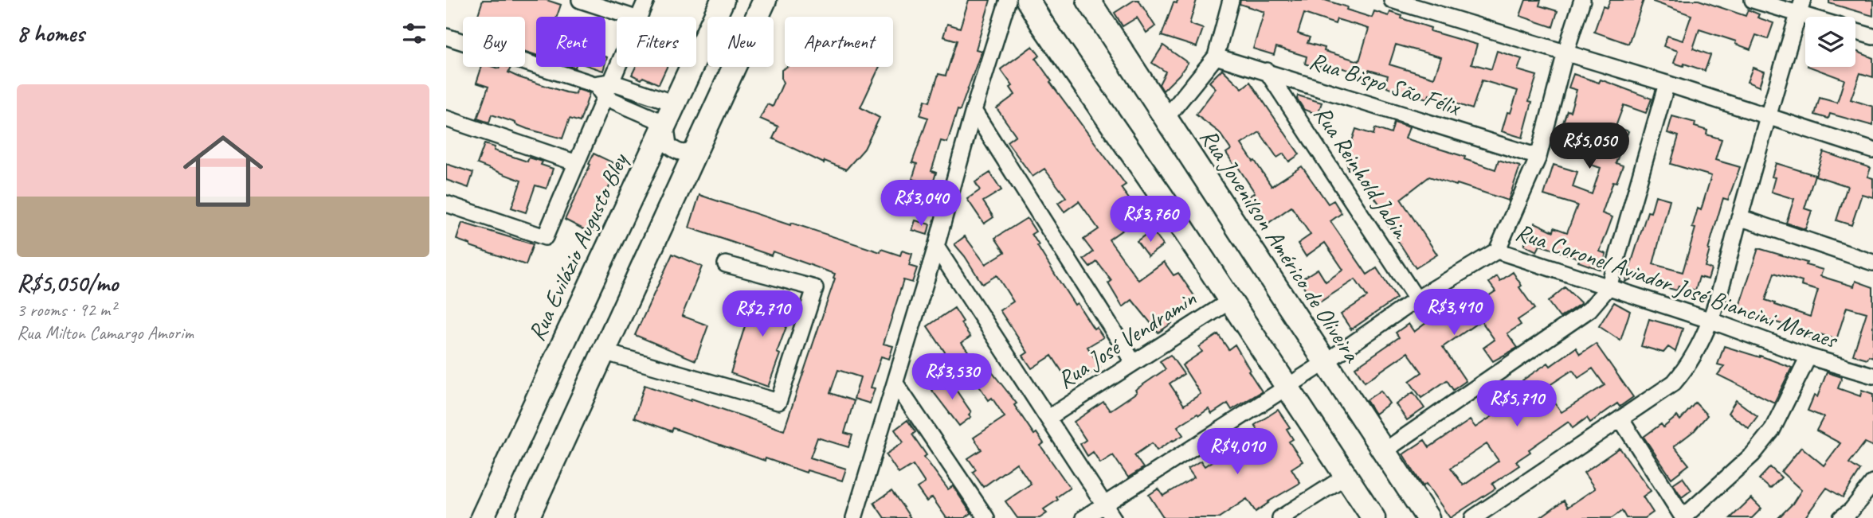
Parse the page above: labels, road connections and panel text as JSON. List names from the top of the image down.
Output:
{
  "streets": {
    "main road": ["Rua Jovenilson Américo de Oliveira", "Rua Evilázio Augusto Bley"],
    "street": [
      "Rua Bispo São Félix",
      "Rua Reinhold Jabin",
      "Rua Coronel Aviador José Biancini Moraes",
      "Rua José Vendramin"
    ]
  },
  "crossings": [
    ["Rua Bispo São Félix", "Rua Reinhold Jabin"]
  ],
  "page": {
    "heading": "8 homes",
    "chip": [
      "Buy",
      "Rent",
      "Filters",
      "New",
      "Apartment"
    ],
    "list": [
      {
        "name": "R$5,050/mo",
        "note": "3 rooms · 92 m² · Rua Milton Camargo Amorim"
      }
    ],
    "price": [
      "R$5,050",
      "R$3,040",
      "R$3,760",
      "R$3,410",
      "R$2,710",
      "R$3,530",
      "R$5,710",
      "R$4,010"
    ]
  }
}
